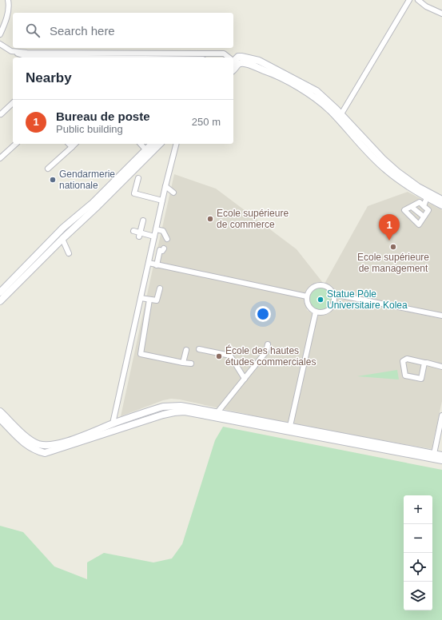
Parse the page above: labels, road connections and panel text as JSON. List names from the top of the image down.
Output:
{
  "places": [
    "Gendarmerie nationale",
    "Ecole supérieure de commerce",
    "Ecole supérieure de management",
    "Statue Pôle Universitaire Kolea",
    "École des hautes études commerciales"
  ],
  "page": {
    "search": "Search here",
    "heading": "Nearby",
    "list": [
      {
        "mark": "1",
        "name": "Bureau de poste",
        "note": "Public building",
        "value": "250 m"
      }
    ],
    "pins": "1",
    "map_buttons": ["+", "−"]
  }
}
